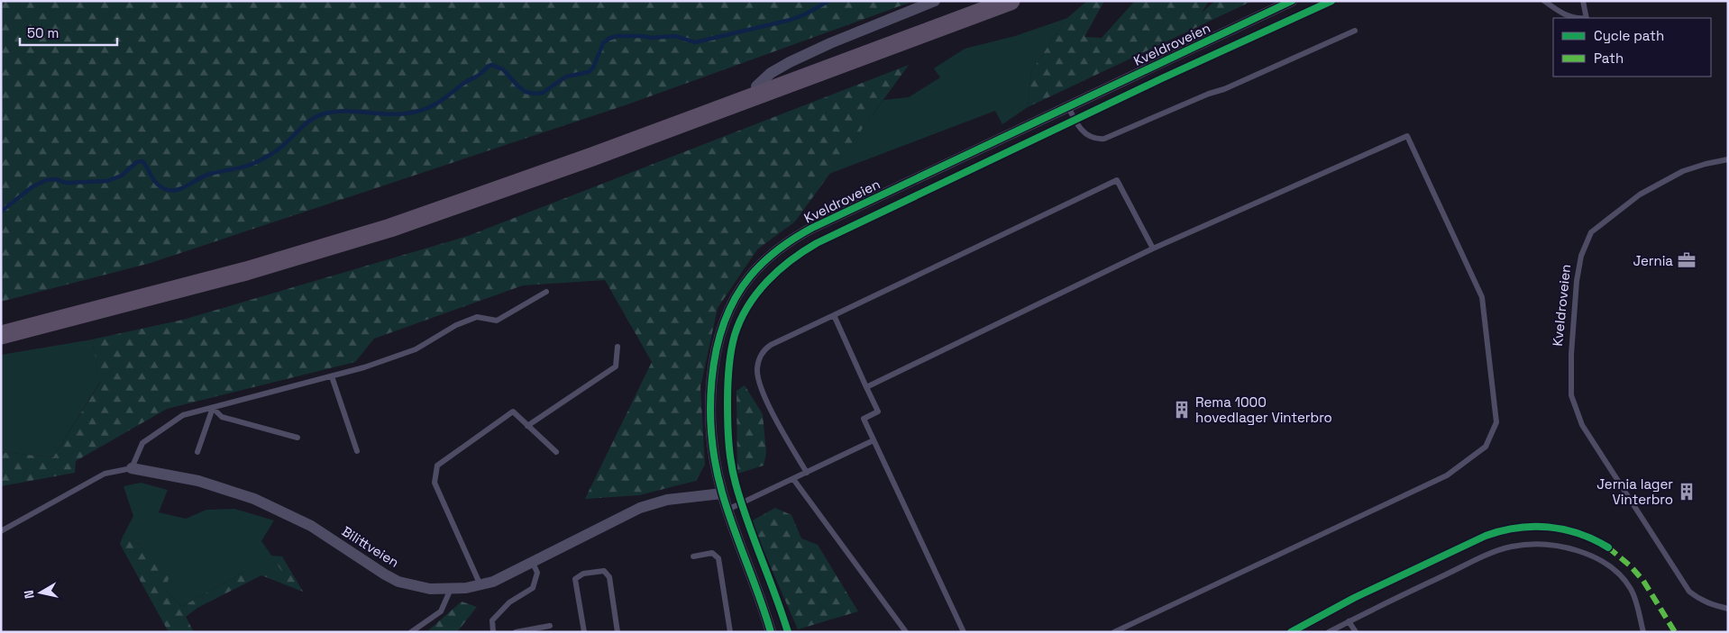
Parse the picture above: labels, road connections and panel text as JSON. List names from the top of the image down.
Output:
{
  "streets": {
    "street": ["Kveldroveien", "Bilittveien"]
  },
  "crossings": [
    ["Kveldroveien", "Bilittveien"]
  ],
  "places": {
    "office": ["Jernia"],
    "building": ["Rema 1000 hovedlager Vinterbro", "Jernia lager Vinterbro"]
  },
  "legend": ["Cycle path", "Path"],
  "scale_bar": "50 m",
  "north": "left"
}
